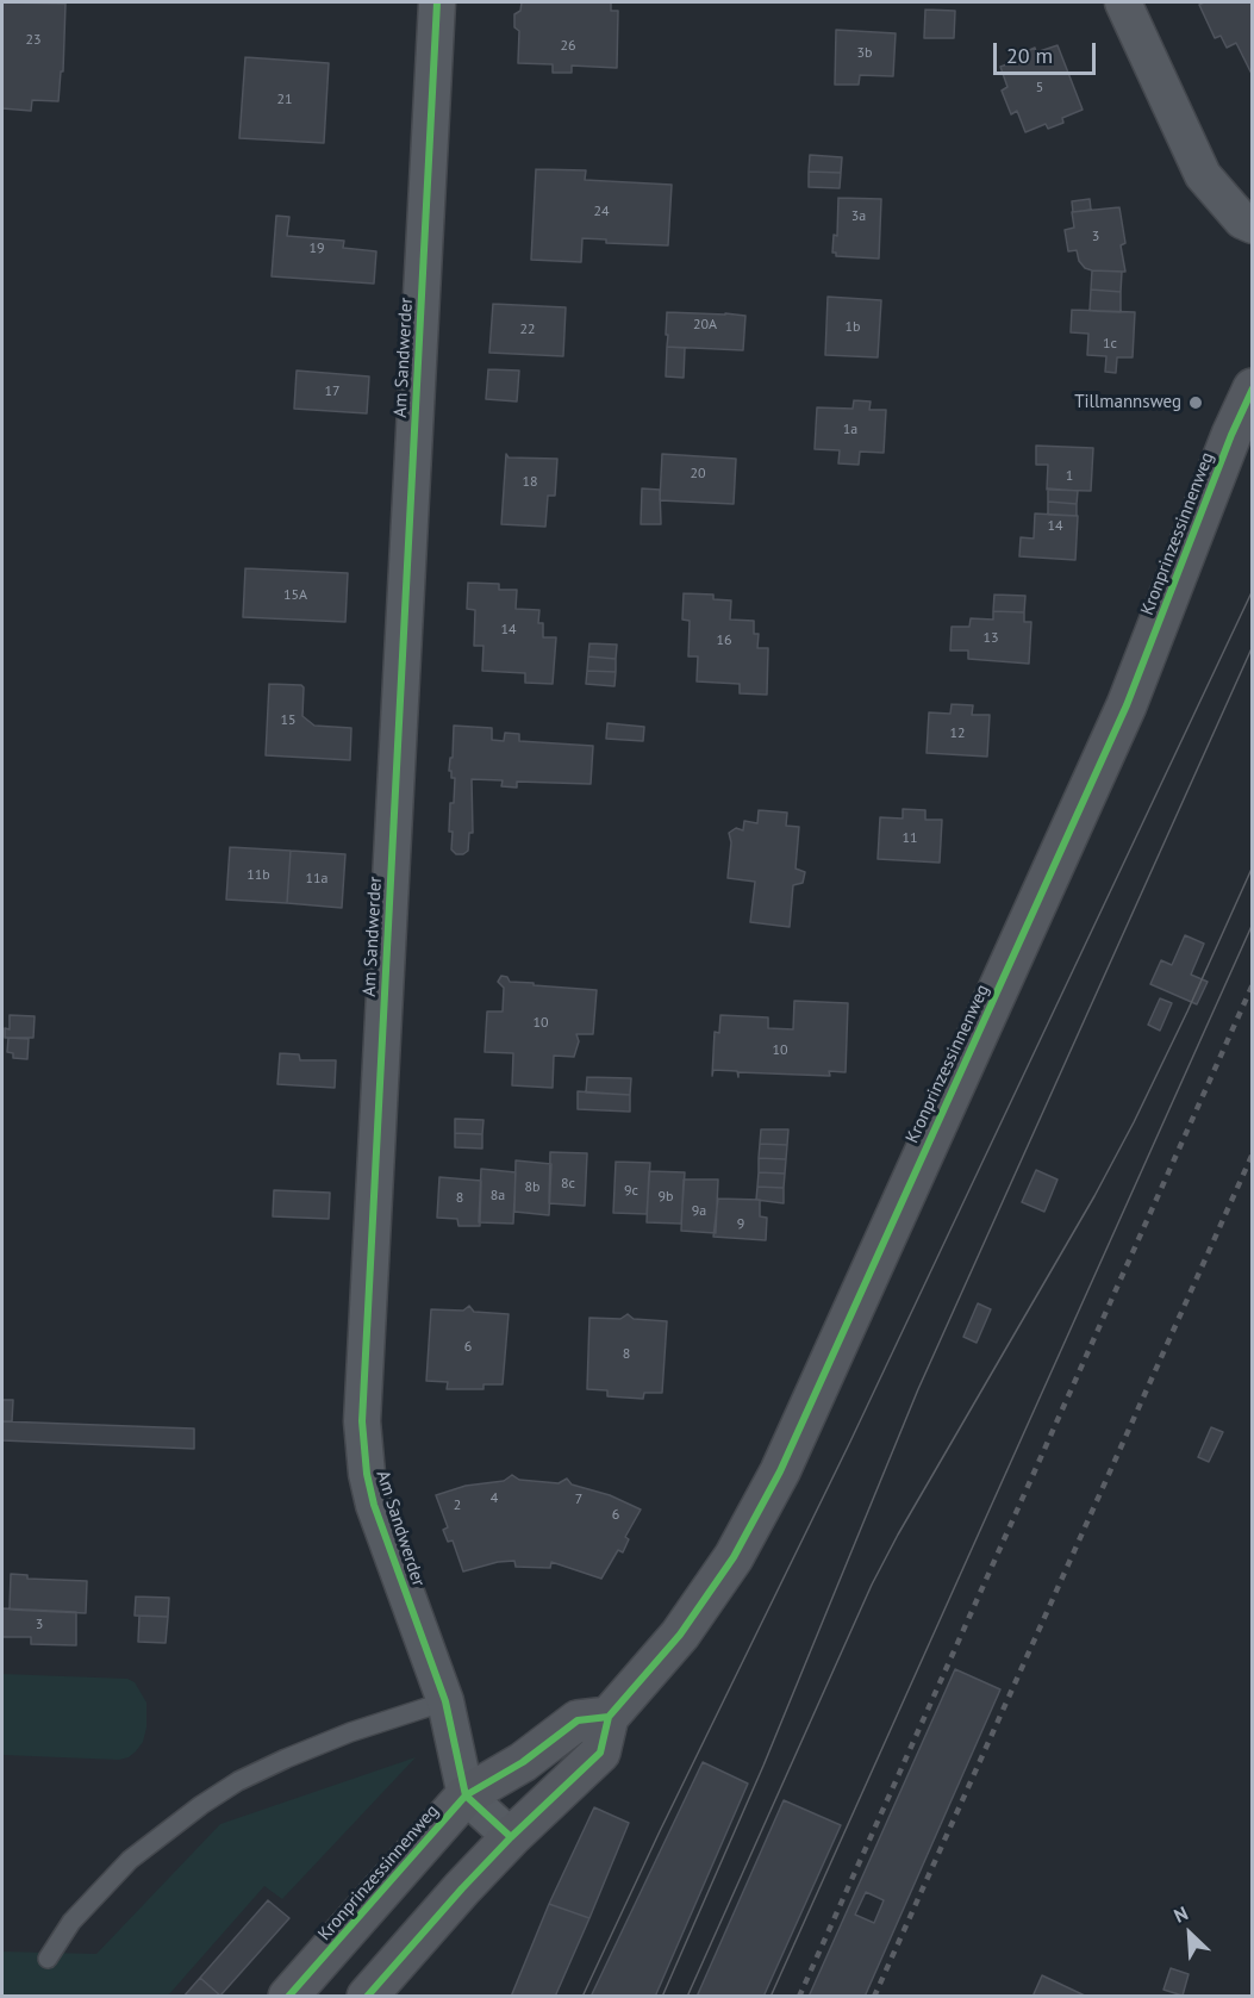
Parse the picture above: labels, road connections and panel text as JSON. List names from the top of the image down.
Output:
{
  "streets": {
    "main road": ["Kronprinzessinnenweg"],
    "street": ["Am Sandwerder"]
  },
  "crossings": [
    ["Am Sandwerder", "Kronprinzessinnenweg"]
  ],
  "places": ["Tillmannsweg"],
  "house_numbers": [
    "23",
    "26",
    "3b",
    "5",
    "21",
    "24",
    "3a",
    "3",
    "19",
    "20A",
    "1b",
    "22",
    "1c",
    "17",
    "1a",
    "20",
    "1",
    "18",
    "14",
    "15A",
    "14",
    "13",
    "16",
    "15",
    "12",
    "11",
    "11b",
    "11a",
    "10",
    "10",
    "8c",
    "8b",
    "9c",
    "8a",
    "9b",
    "8",
    "9a",
    "9",
    "6",
    "8",
    "4",
    "7",
    "2",
    "6",
    "3"
  ],
  "scale_bar": "20 m",
  "north": "top left"
}
